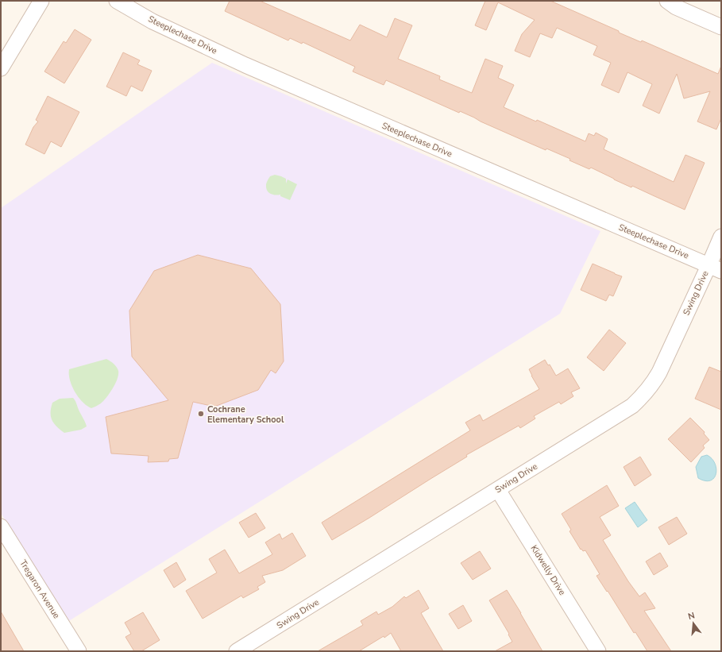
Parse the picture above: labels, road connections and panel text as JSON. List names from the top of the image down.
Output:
{
  "streets": {
    "street": [
      "Steeplechase Drive",
      "Swing Drive",
      "Kidwelly Drive",
      "Tregaron Avenue"
    ]
  },
  "crossings": [
    ["Steeplechase Drive", "Swing Drive"],
    ["Swing Drive", "Kidwelly Drive"]
  ],
  "places": ["Cochrane Elementary School"],
  "north": "top"
}
